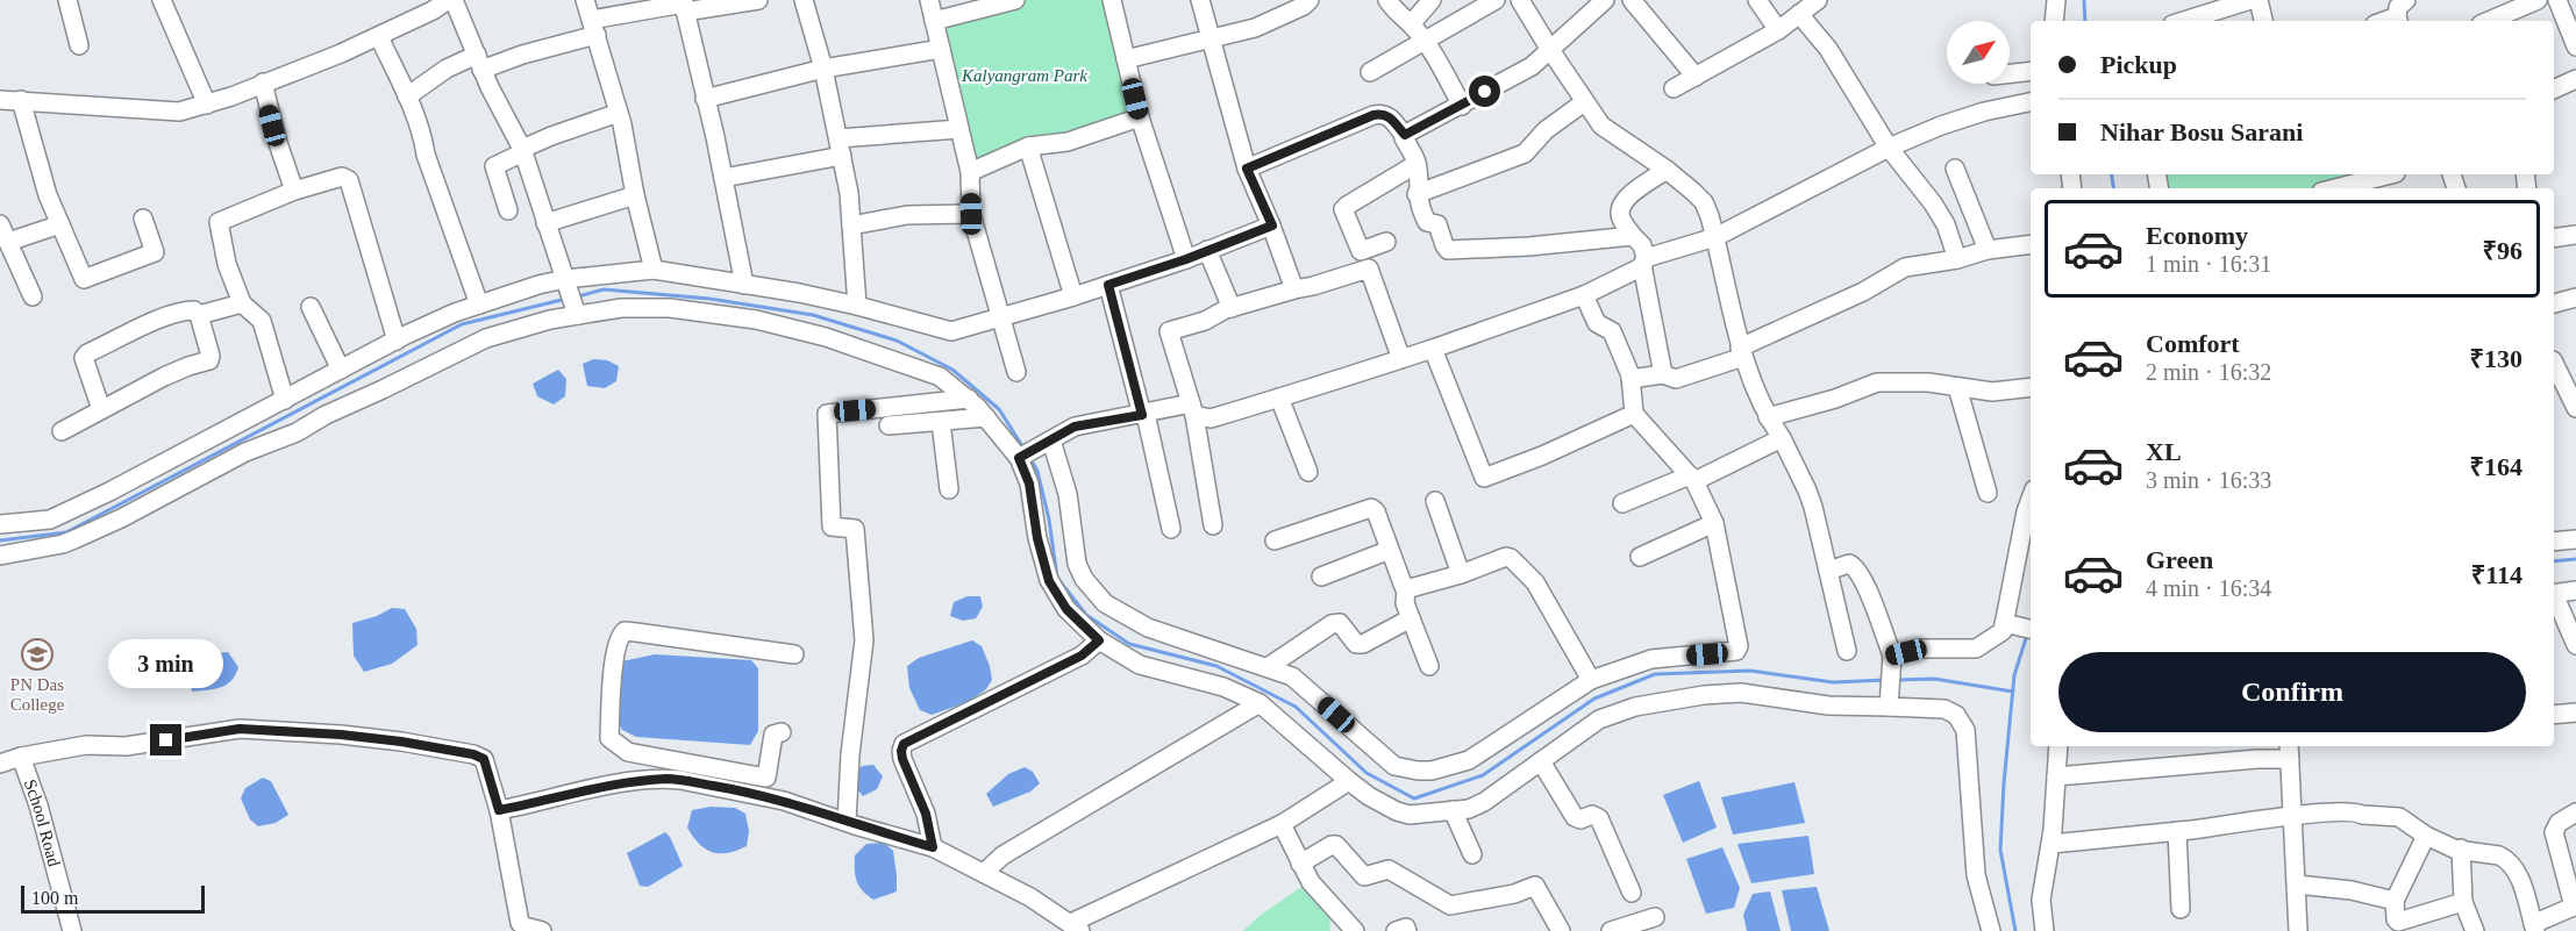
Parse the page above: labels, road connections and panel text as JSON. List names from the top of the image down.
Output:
{
  "streets": {
    "street": ["School Road"]
  },
  "parks": ["Kalyangram Park"],
  "places": {
    "school or university": ["PN Das College"]
  },
  "scale_bar": "100 m",
  "north": "top right",
  "page": {
    "banner": ["Pickup", "Nihar Bosu Sarani"],
    "list": [
      {
        "name": "Economy",
        "note": "1 min · 16:31",
        "value": "₹96"
      },
      {
        "name": "Comfort",
        "note": "2 min · 16:32",
        "value": "₹130"
      },
      {
        "name": "XL",
        "note": "3 min · 16:33",
        "value": "₹164"
      },
      {
        "name": "Green",
        "note": "4 min · 16:34",
        "value": "₹114"
      }
    ],
    "buttons": "Confirm",
    "bubble": "3 min",
    "scale": "100 m"
  }
}
